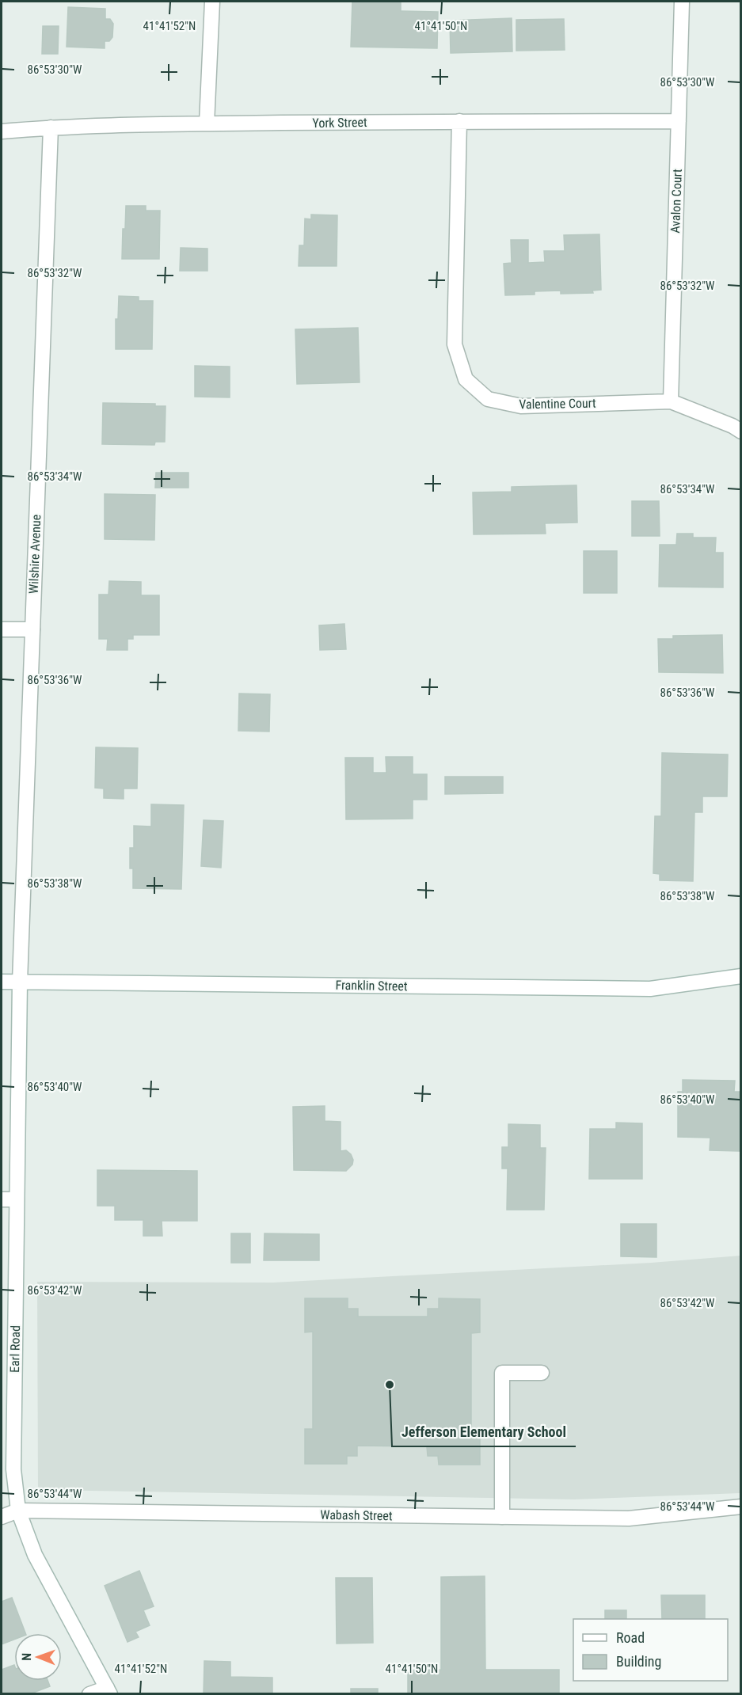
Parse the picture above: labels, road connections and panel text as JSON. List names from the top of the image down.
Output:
{
  "streets": {
    "street": [
      "York Street",
      "Avalon Court",
      "Valentine Court",
      "Wilshire Avenue",
      "Franklin Street",
      "Earl Road",
      "Wabash Street"
    ]
  },
  "crossings": [
    ["York Street", "Avalon Court"],
    ["York Street", "Valentine Court"],
    ["York Street", "Wilshire Avenue"],
    ["Avalon Court", "Valentine Court"],
    ["Wilshire Avenue", "Franklin Street"],
    ["Wilshire Avenue", "Earl Road"],
    ["Franklin Street", "Earl Road"],
    ["Earl Road", "Wabash Street"]
  ],
  "places": ["Jefferson Elementary School"],
  "legend": ["Road", "Building"],
  "north": "left",
  "coordinates": [
    "41°41'52\"N",
    "41°41'50\"N",
    "86°53'30\"W",
    "86°53'32\"W",
    "86°53'34\"W",
    "86°53'36\"W",
    "86°53'38\"W",
    "86°53'40\"W",
    "86°53'42\"W",
    "86°53'44\"W"
  ]
}
